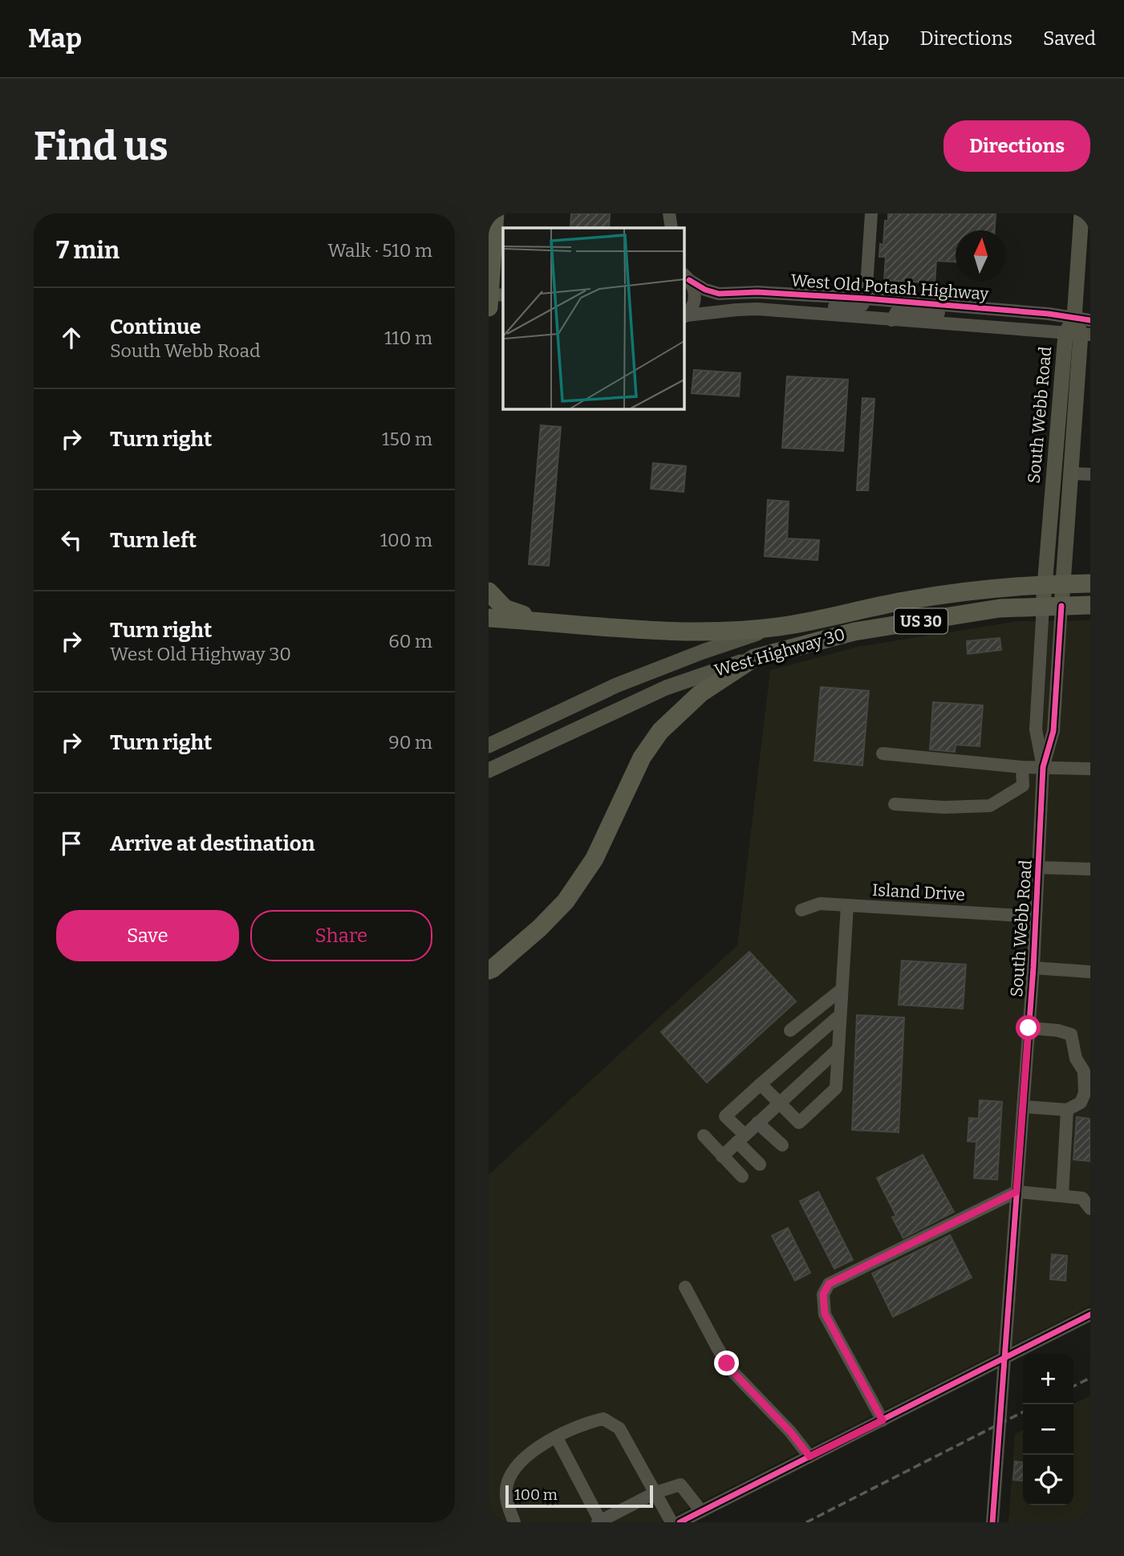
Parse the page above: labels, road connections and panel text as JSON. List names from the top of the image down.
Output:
{
  "streets": {
    "highway": ["US 30", "West Highway 30"],
    "main road": ["South Webb Road"],
    "street": ["West Old Potash Highway", "Island Drive"]
  },
  "crossings": [
    ["West Old Potash Highway", "South Webb Road"],
    ["South Webb Road", "West Highway 30"],
    ["South Webb Road", "Island Drive"]
  ],
  "scale_bar": "100 m",
  "north": "top",
  "page": {
    "header": "Map",
    "nav": ["Map", "Directions", "Saved"],
    "buttons": [
      "Directions",
      ["Save", "Share"]
    ],
    "title": "Find us",
    "heading": ["7 min", "Walk · 510 m"],
    "list": [
      ["Continue", "South Webb Road", "110 m"],
      ["Turn right", "150 m"],
      ["Turn left", "100 m"],
      ["Turn right", "West Old Highway 30", "60 m"],
      ["Turn right", "90 m"],
      "Arrive at destination"
    ],
    "map_buttons": ["+", "−"],
    "scale": "100 m"
  }
}
